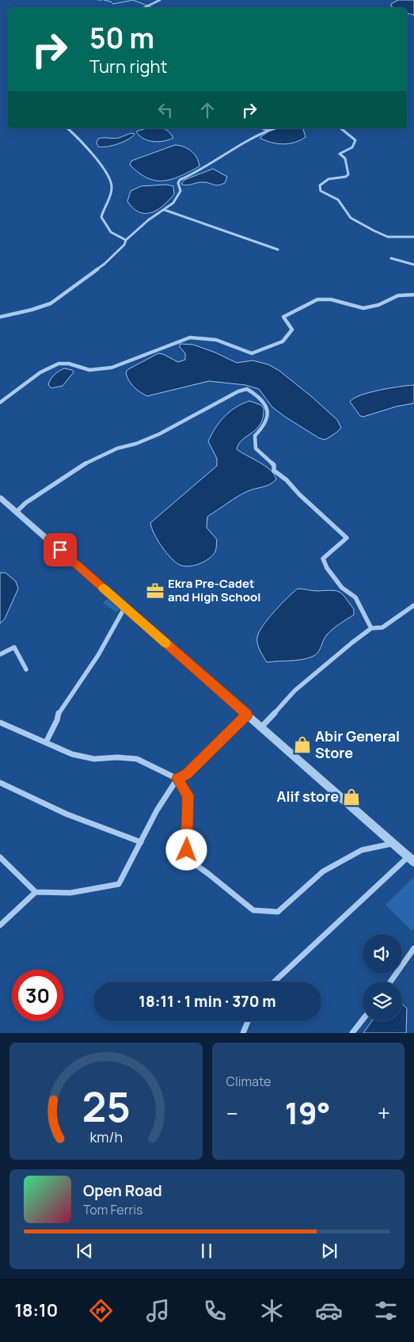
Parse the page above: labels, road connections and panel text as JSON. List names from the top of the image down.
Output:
{
  "places": {
    "office": ["Ekra Pre-Cadet and High School"],
    "shop": ["Abir General Store", "Alif store"]
  },
  "page": {
    "turn": ["50 m", "Turn right"],
    "limit": "30",
    "trip": "18:11 · 1 min · 370 m",
    "tile": "Climate",
    "heat": ["−", "19°", "+"],
    "song": ["Open Road", "Tom Ferris"],
    "tabs": "18:10",
    "gauge": ["25", "km/h"]
  }
}
